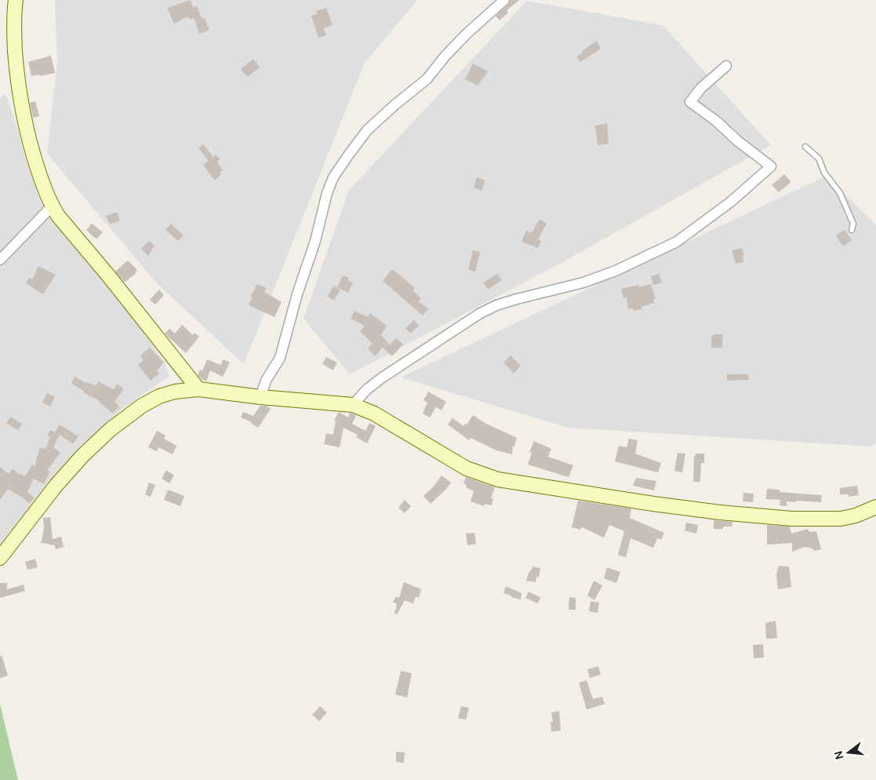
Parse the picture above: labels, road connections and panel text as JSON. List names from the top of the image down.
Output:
{
  "north": "left"
}
